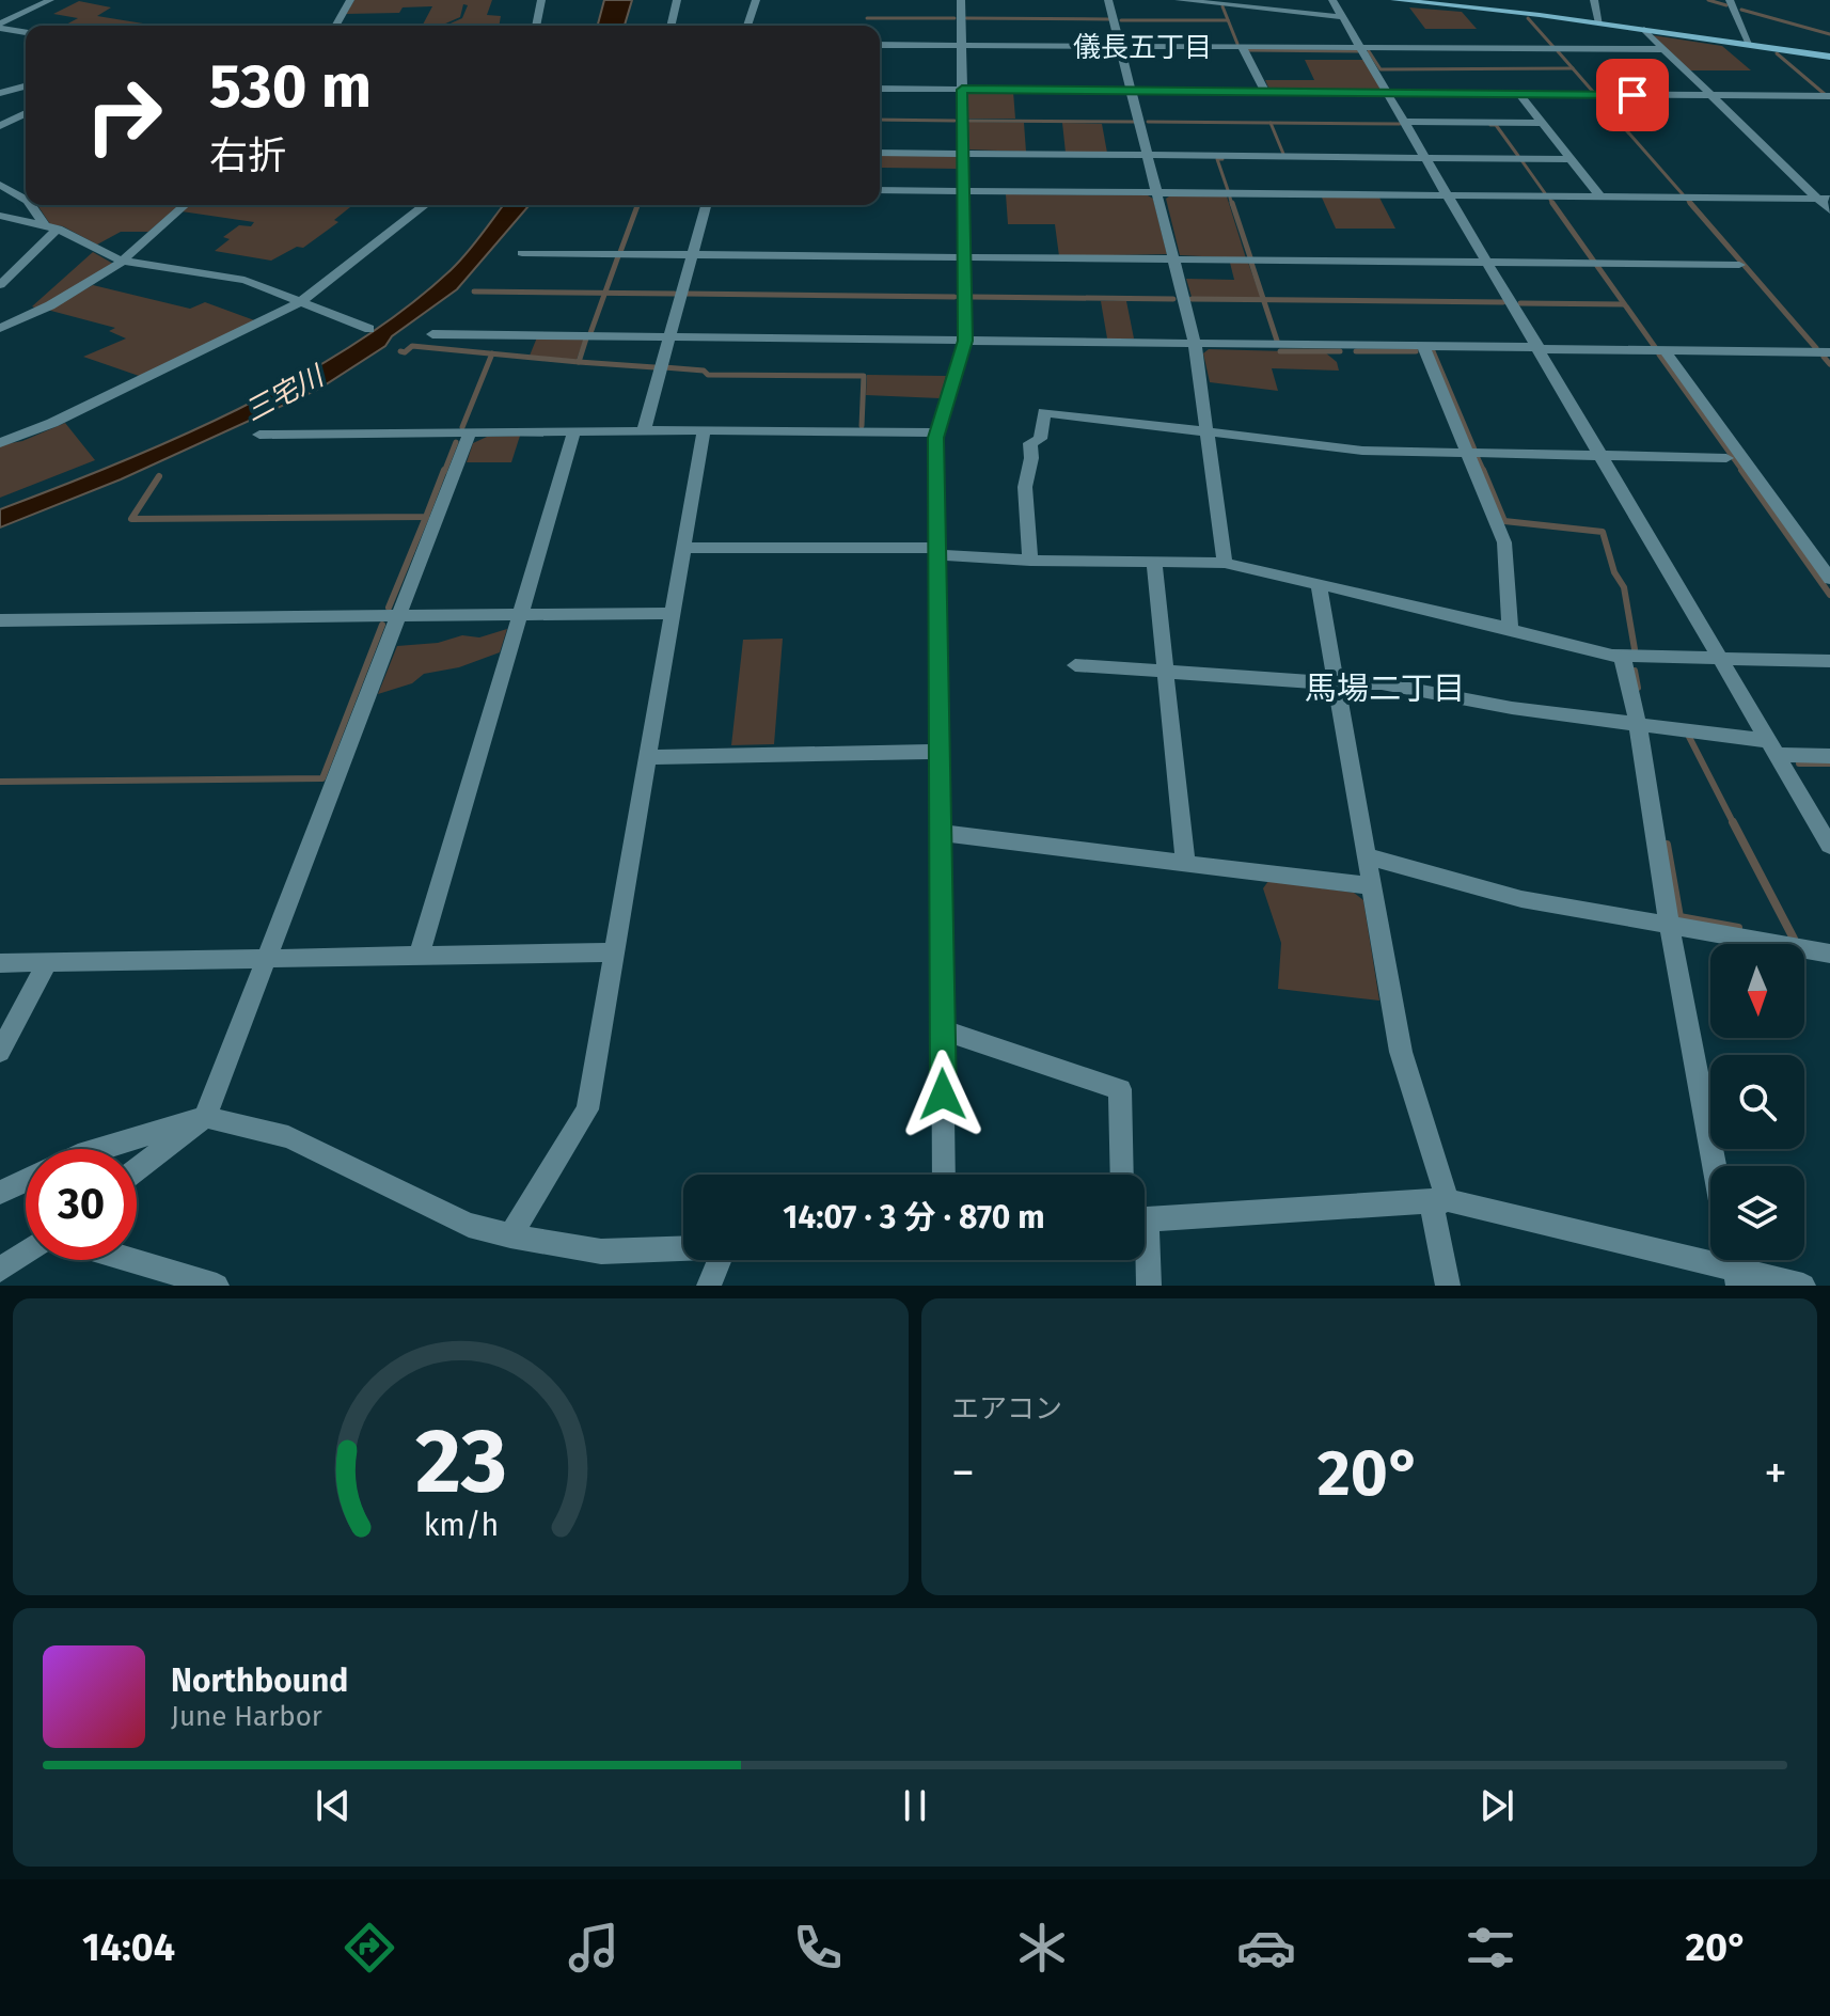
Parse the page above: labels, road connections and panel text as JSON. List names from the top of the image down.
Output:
{
  "districts": ["儀長五丁目", "馬場二丁目"],
  "water": ["三宅川"],
  "north": "bottom",
  "page": {
    "turn": ["530 m", "右折"],
    "limit": "30",
    "trip": "14:07 · 3 分 · 870 m",
    "tile": "エアコン",
    "heat": ["−", "20°", "+"],
    "song": ["Northbound", "June Harbor"],
    "tabs": ["14:04", "20°"],
    "gauge": ["23", "km/h"]
  }
}
